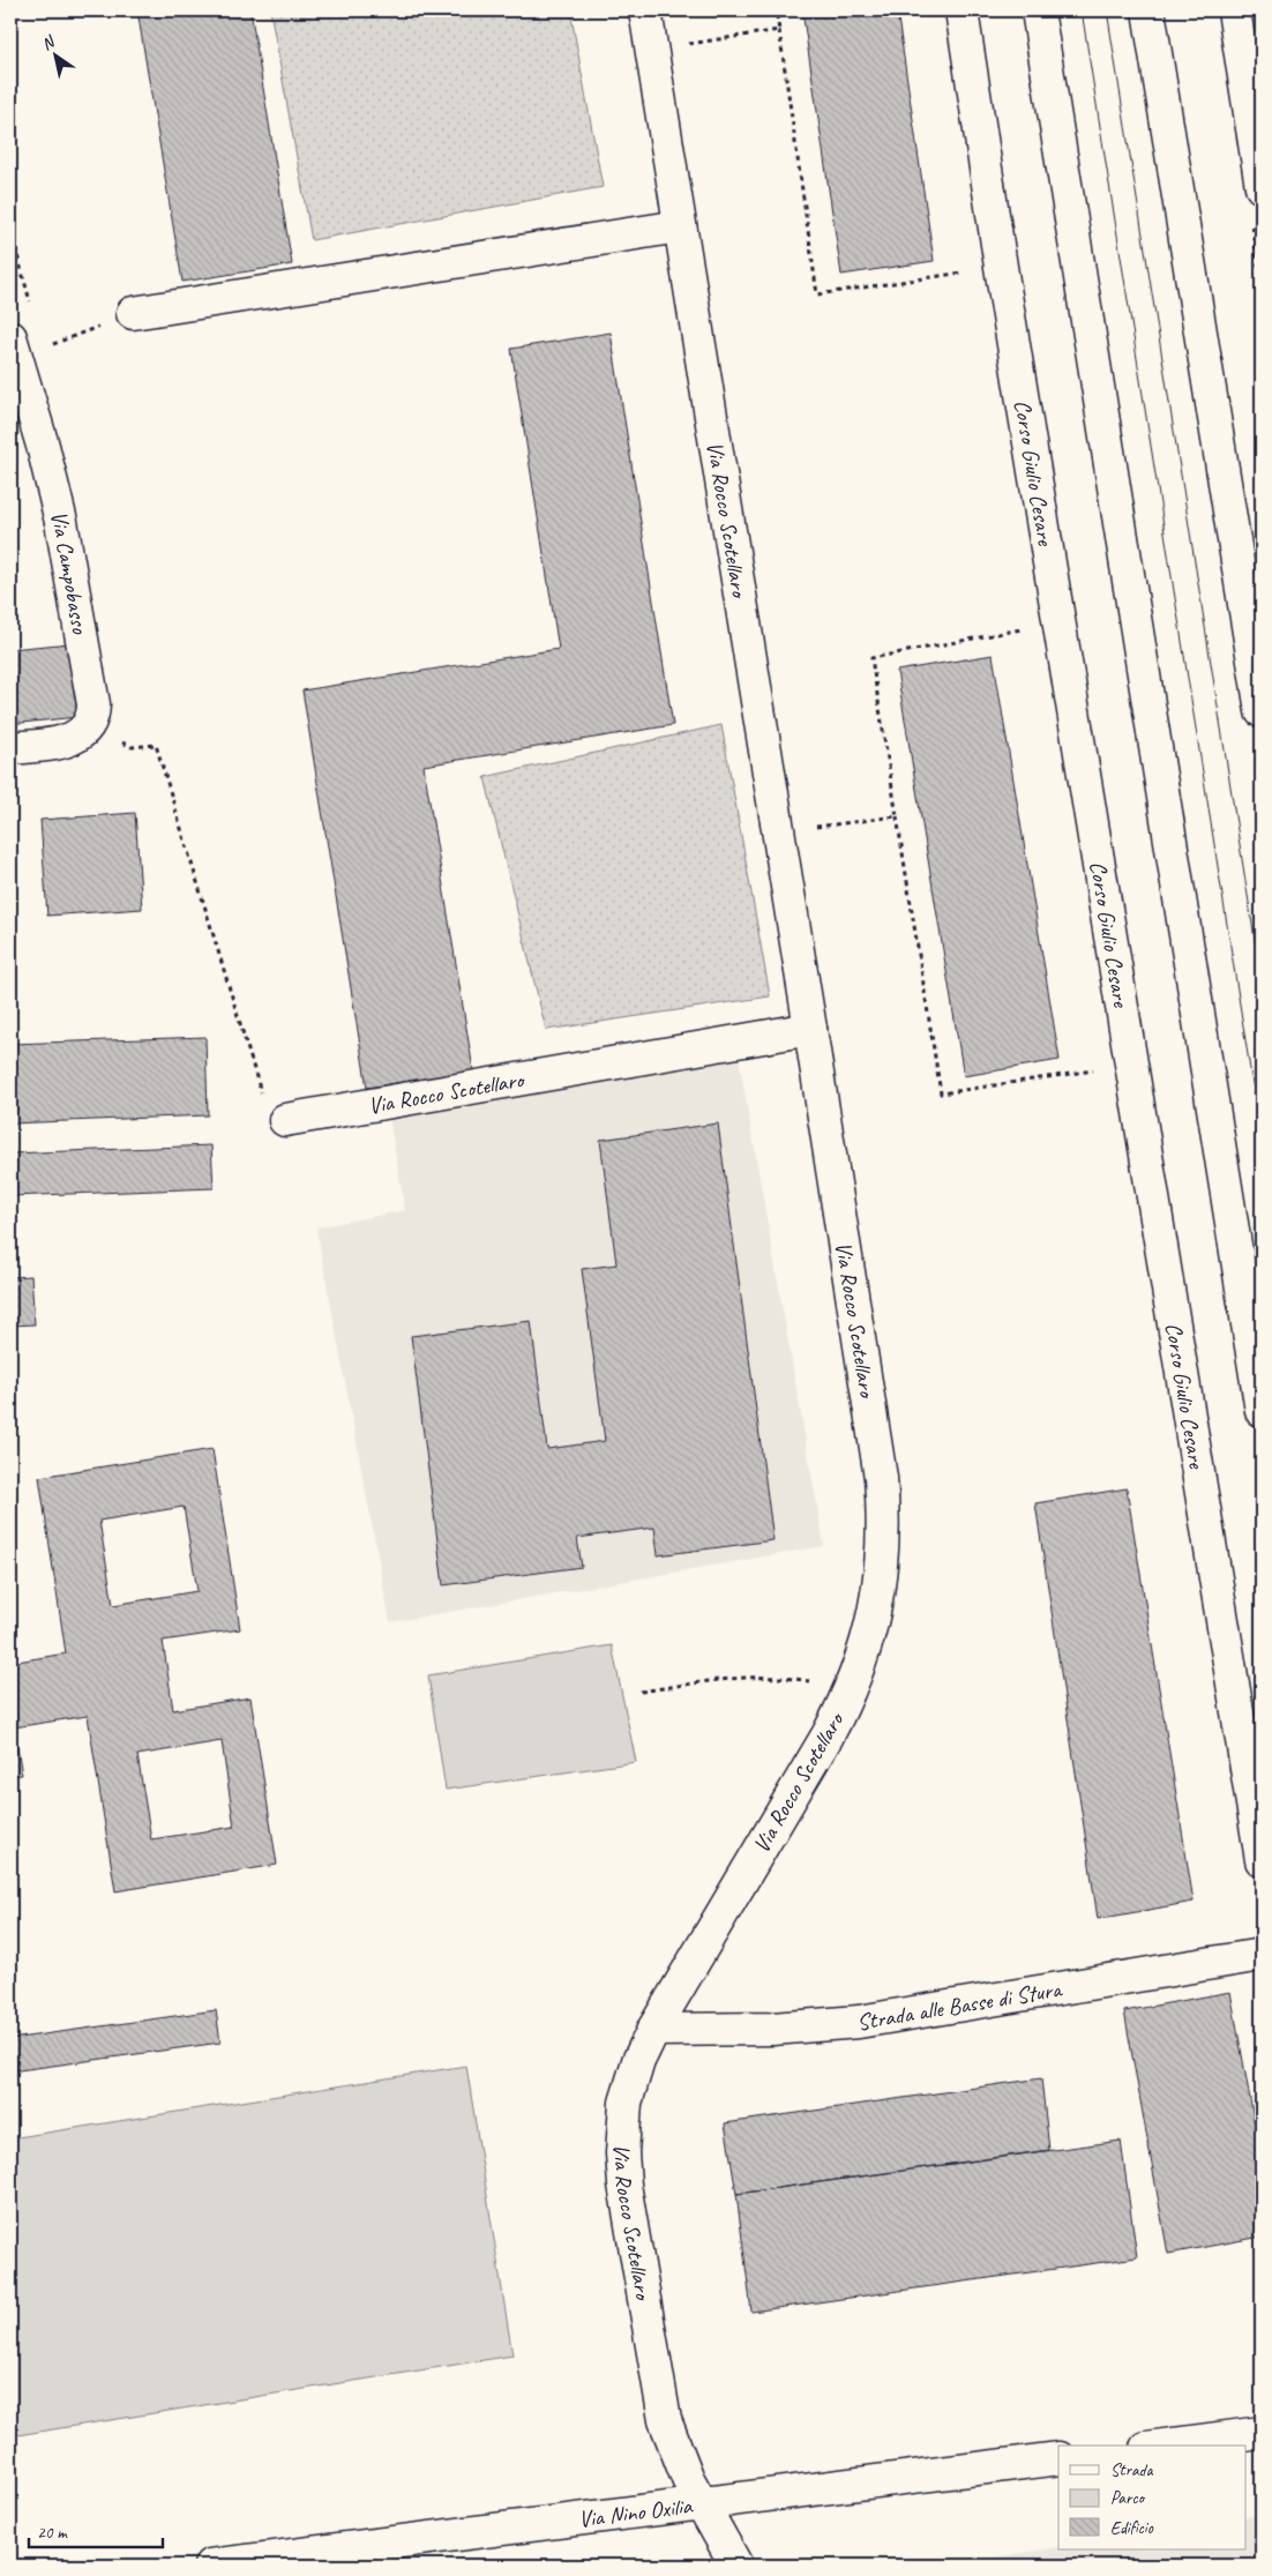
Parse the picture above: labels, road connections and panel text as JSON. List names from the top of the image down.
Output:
{
  "streets": {
    "street": [
      "Corso Giulio Cesare",
      "Via Rocco Scotellaro",
      "Via Campobasso",
      "Strada alle Basse di Stura",
      "Via Nino Oxilia"
    ]
  },
  "crossings": [
    ["Via Rocco Scotellaro", "Strada alle Basse di Stura"],
    ["Via Rocco Scotellaro", "Via Nino Oxilia"]
  ],
  "legend": ["Strada", "Parco", "Edificio"],
  "scale_bar": "20 m",
  "north": "top left"
}
